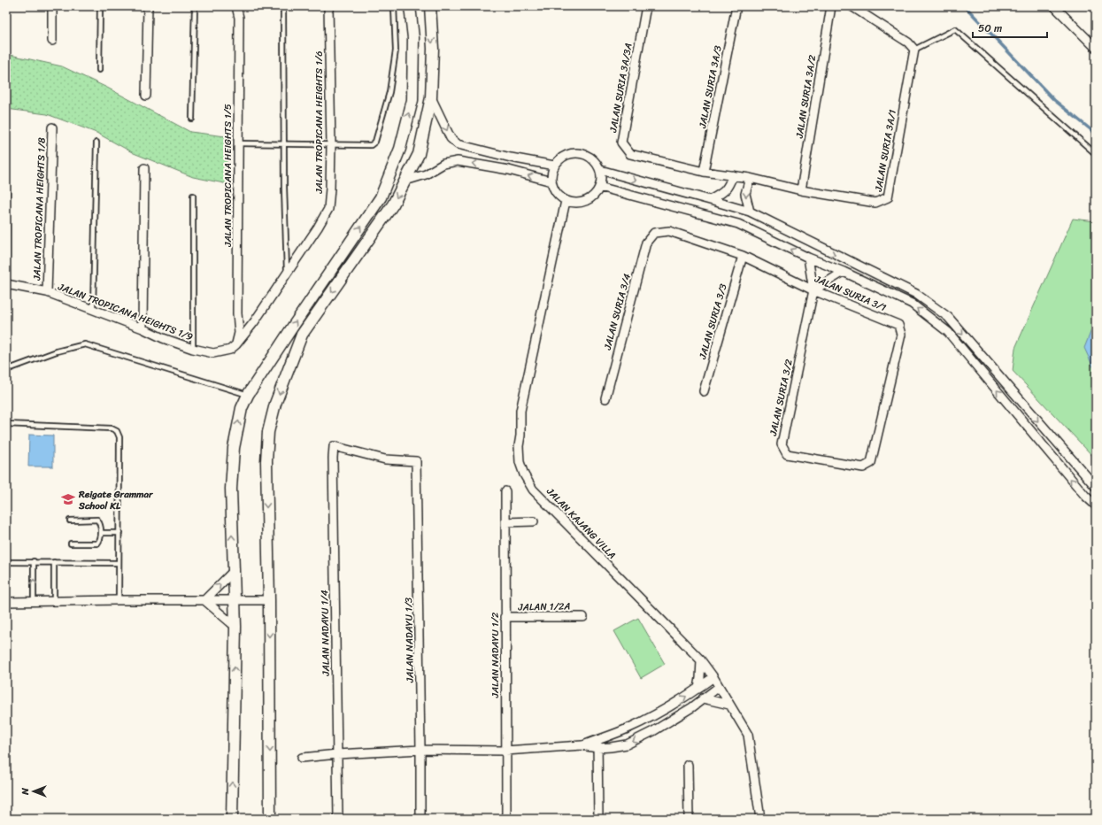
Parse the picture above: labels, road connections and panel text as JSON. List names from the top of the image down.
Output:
{
  "streets": {
    "street": [
      "JALAN SURIA 3A/3",
      "JALAN SURIA 3A/3A",
      "JALAN SURIA 3A/2",
      "JALAN TROPICANA HEIGHTS 1/6",
      "JALAN SURIA 3A/1",
      "JALAN TROPICANA HEIGHTS 1/5",
      "JALAN TROPICANA HEIGHTS 1/8",
      "JALAN SURIA 3/1",
      "JALAN TROPICANA HEIGHTS 1/9",
      "JALAN SURIA 3/4",
      "JALAN SURIA 3/3",
      "JALAN SURIA 3/2",
      "JALAN KAJANG VILLA",
      "JALAN 1/2A",
      "JALAN NADAYU 1/4",
      "JALAN NADAYU 1/3",
      "JALAN NADAYU 1/2"
    ]
  },
  "crossings": [
    ["JALAN SURIA 3A/3", "JALAN SURIA 3A/3A"],
    ["JALAN SURIA 3A/3A", "JALAN SURIA 3A/1"],
    ["JALAN SURIA 3A/2", "JALAN SURIA 3A/1"],
    ["JALAN TROPICANA HEIGHTS 1/6", "JALAN TROPICANA HEIGHTS 1/5"],
    ["JALAN TROPICANA HEIGHTS 1/6", "JALAN TROPICANA HEIGHTS 1/9"],
    ["JALAN TROPICANA HEIGHTS 1/5", "JALAN TROPICANA HEIGHTS 1/9"],
    ["JALAN TROPICANA HEIGHTS 1/8", "JALAN TROPICANA HEIGHTS 1/9"],
    ["JALAN SURIA 3/1", "JALAN SURIA 3/4"],
    ["JALAN SURIA 3/1", "JALAN SURIA 3/3"],
    ["JALAN SURIA 3/1", "JALAN SURIA 3/2"],
    ["JALAN 1/2A", "JALAN NADAYU 1/2"],
    ["JALAN NADAYU 1/4", "JALAN NADAYU 1/3"]
  ],
  "places": {
    "school or university": ["Reigate Grammar School KL"]
  },
  "scale_bar": "50 m",
  "north": "left"
}
